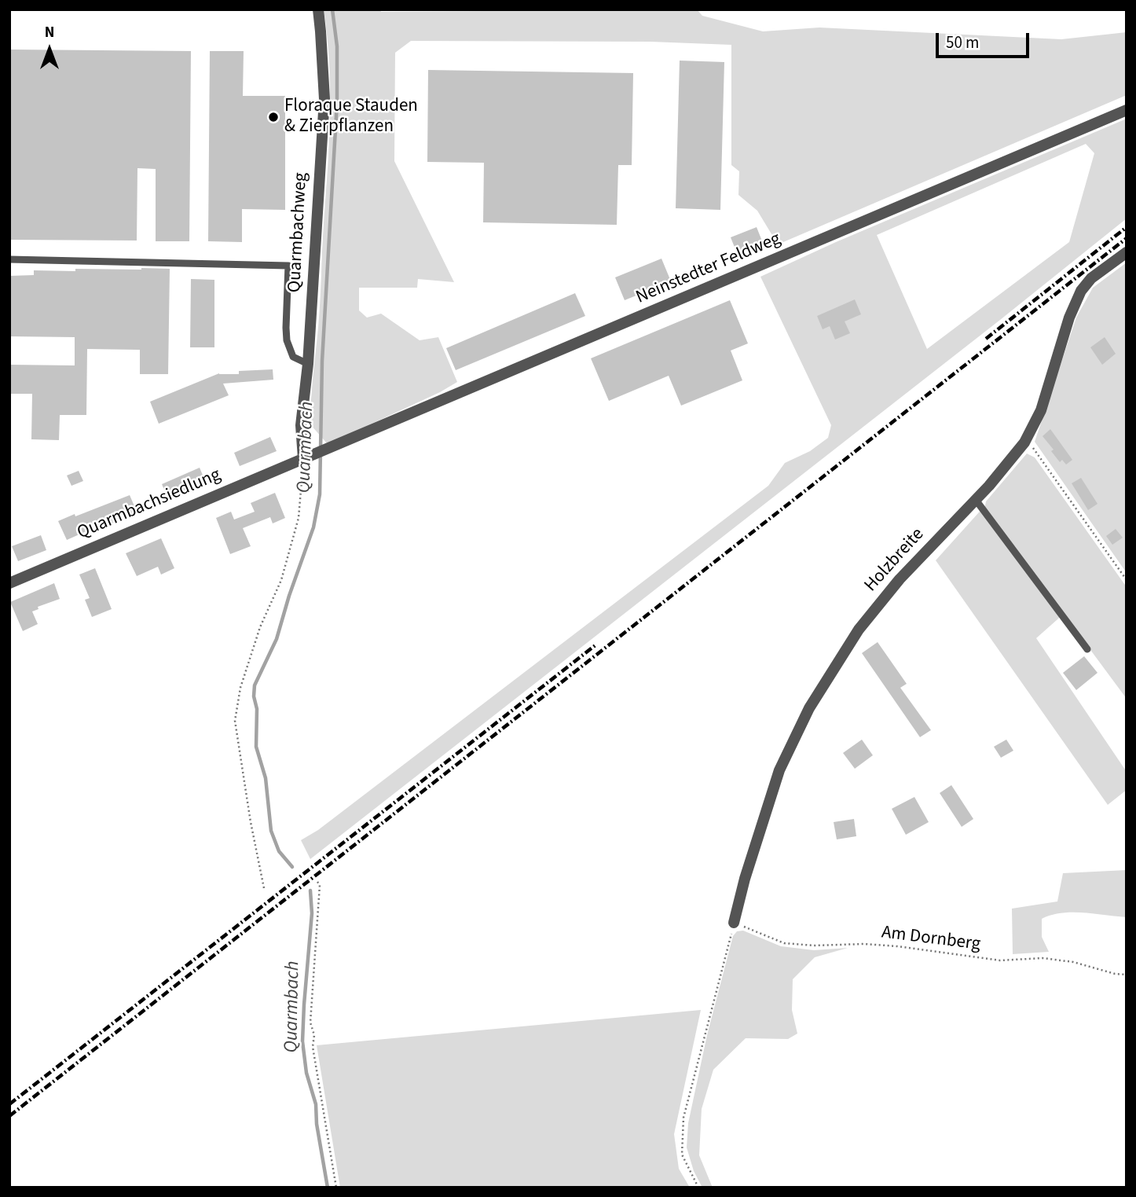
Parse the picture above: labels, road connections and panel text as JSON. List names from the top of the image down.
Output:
{
  "streets": {
    "street": [
      "Quarmbachweg",
      "Neinstedter Feldweg",
      "Quarmbachsiedlung",
      "Holzbreite"
    ],
    "path": ["Am Dornberg"]
  },
  "crossings": [
    ["Quarmbachweg", "Neinstedter Feldweg"],
    ["Quarmbachweg", "Quarmbachsiedlung"],
    ["Neinstedter Feldweg", "Quarmbachsiedlung"],
    ["Holzbreite", "Am Dornberg"]
  ],
  "water": ["Quarmbach"],
  "places": ["Floraque Stauden & Zierpflanzen"],
  "scale_bar": "50 m",
  "north": "top"
}
